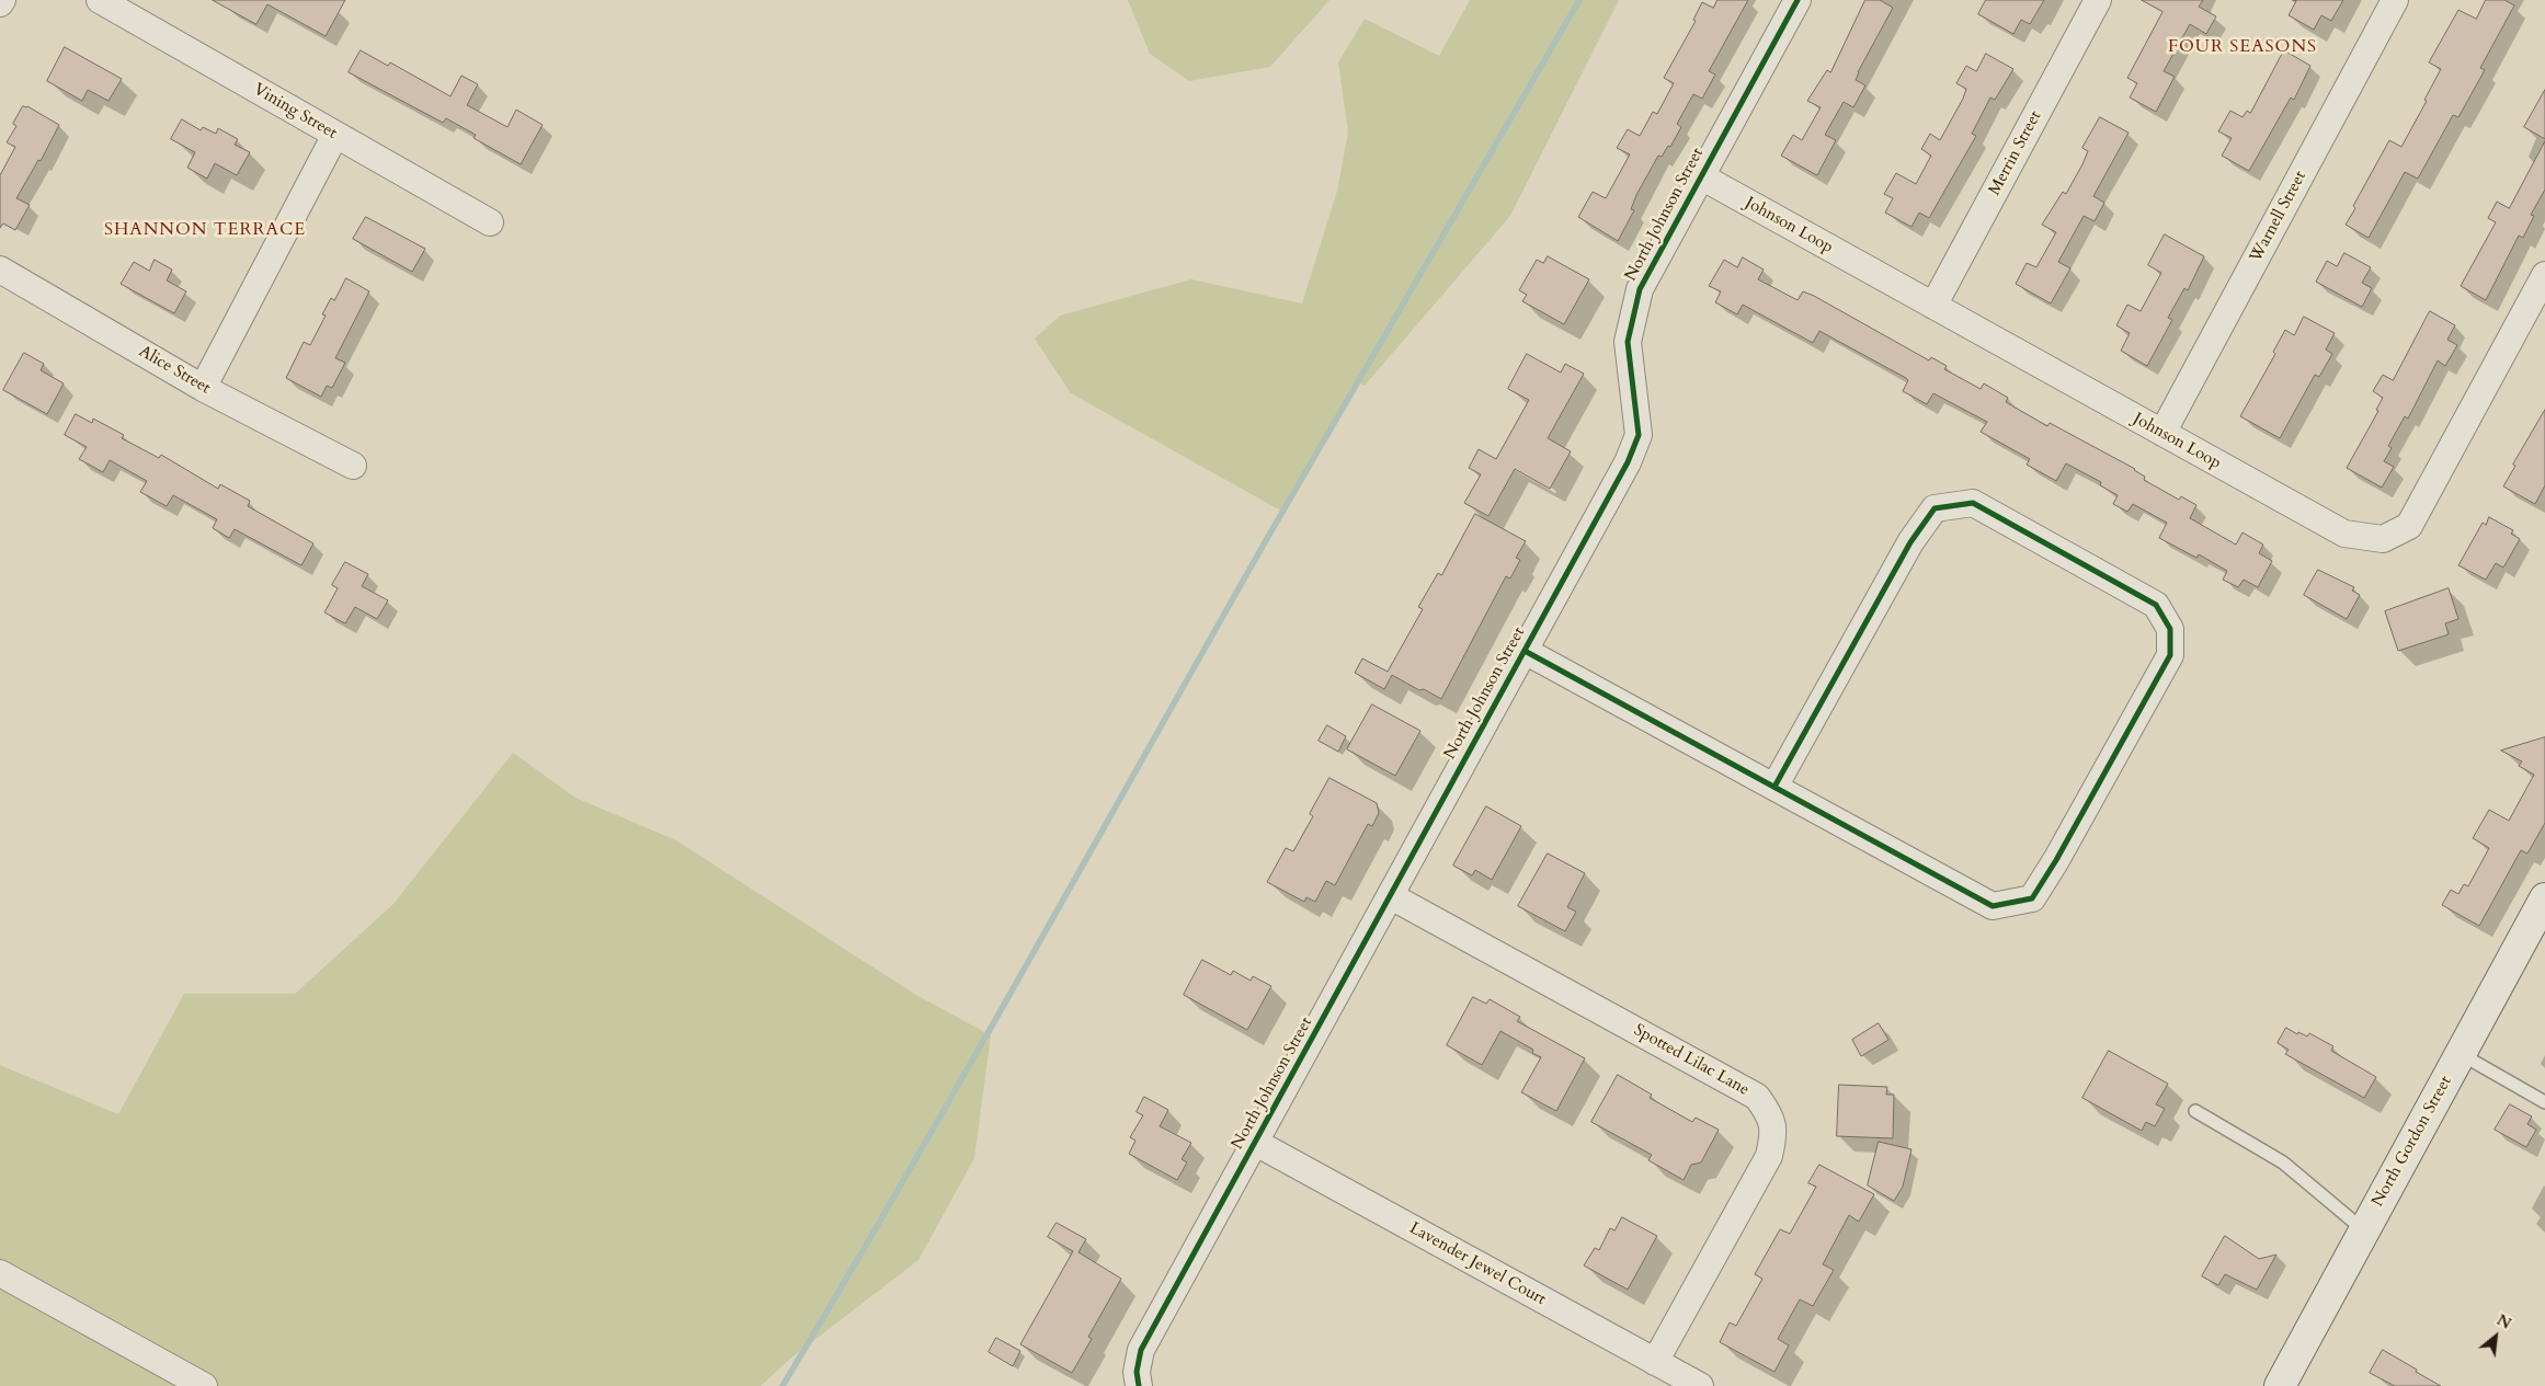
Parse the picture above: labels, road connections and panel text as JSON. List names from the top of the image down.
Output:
{
  "streets": {
    "street": [
      "Vining Street",
      "Merrin Street",
      "North Johnson Street",
      "Warnell Street",
      "Johnson Loop",
      "Alice Street",
      "Spotted Lilac Lane",
      "North Gordon Street",
      "Lavender Jewel Court"
    ]
  },
  "crossings": [
    ["Merrin Street", "Johnson Loop"],
    ["North Johnson Street", "Johnson Loop"],
    ["North Johnson Street", "Spotted Lilac Lane"],
    ["North Johnson Street", "Lavender Jewel Court"],
    ["Warnell Street", "Johnson Loop"],
    ["Spotted Lilac Lane", "Lavender Jewel Court"]
  ],
  "districts": ["FOUR SEASONS", "SHANNON TERRACE"],
  "north": "top right"
}
